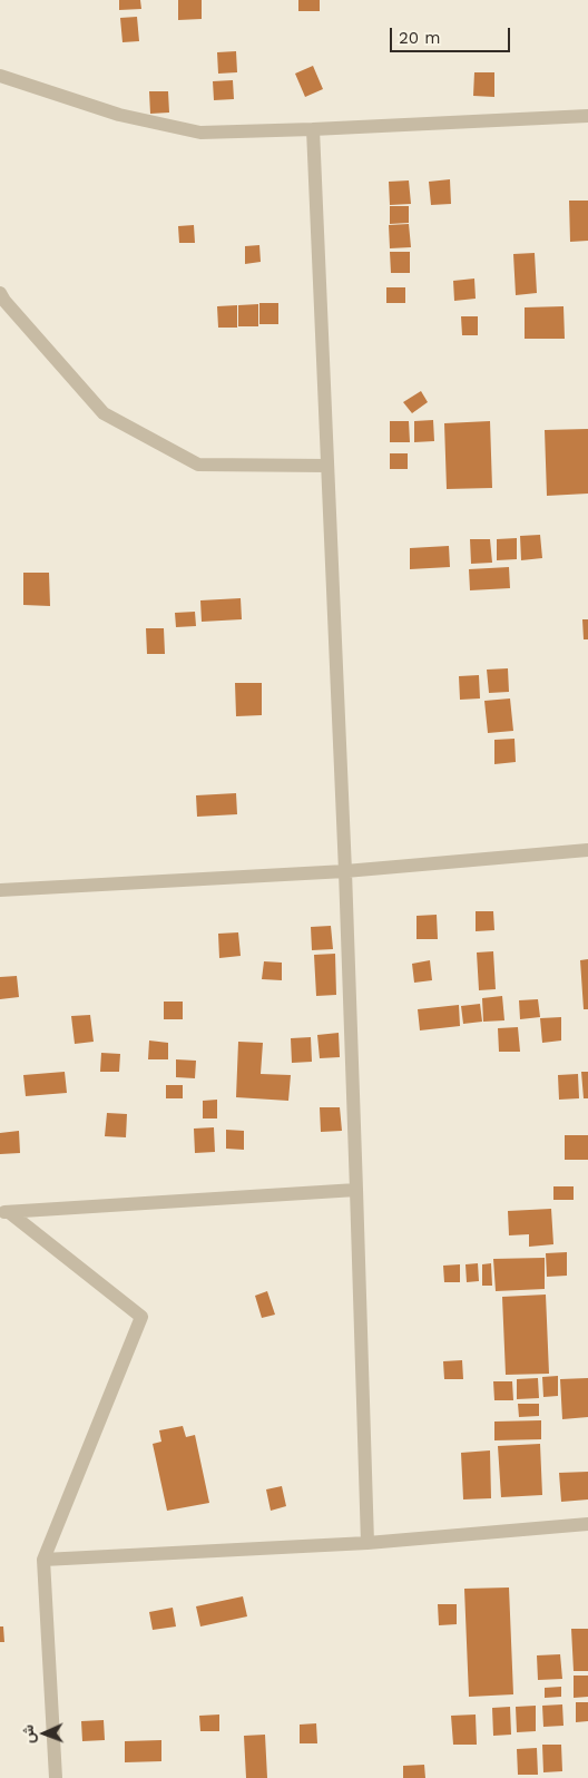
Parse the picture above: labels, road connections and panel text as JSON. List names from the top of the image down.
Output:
{
  "scale_bar": "20 m",
  "north": "left"
}
